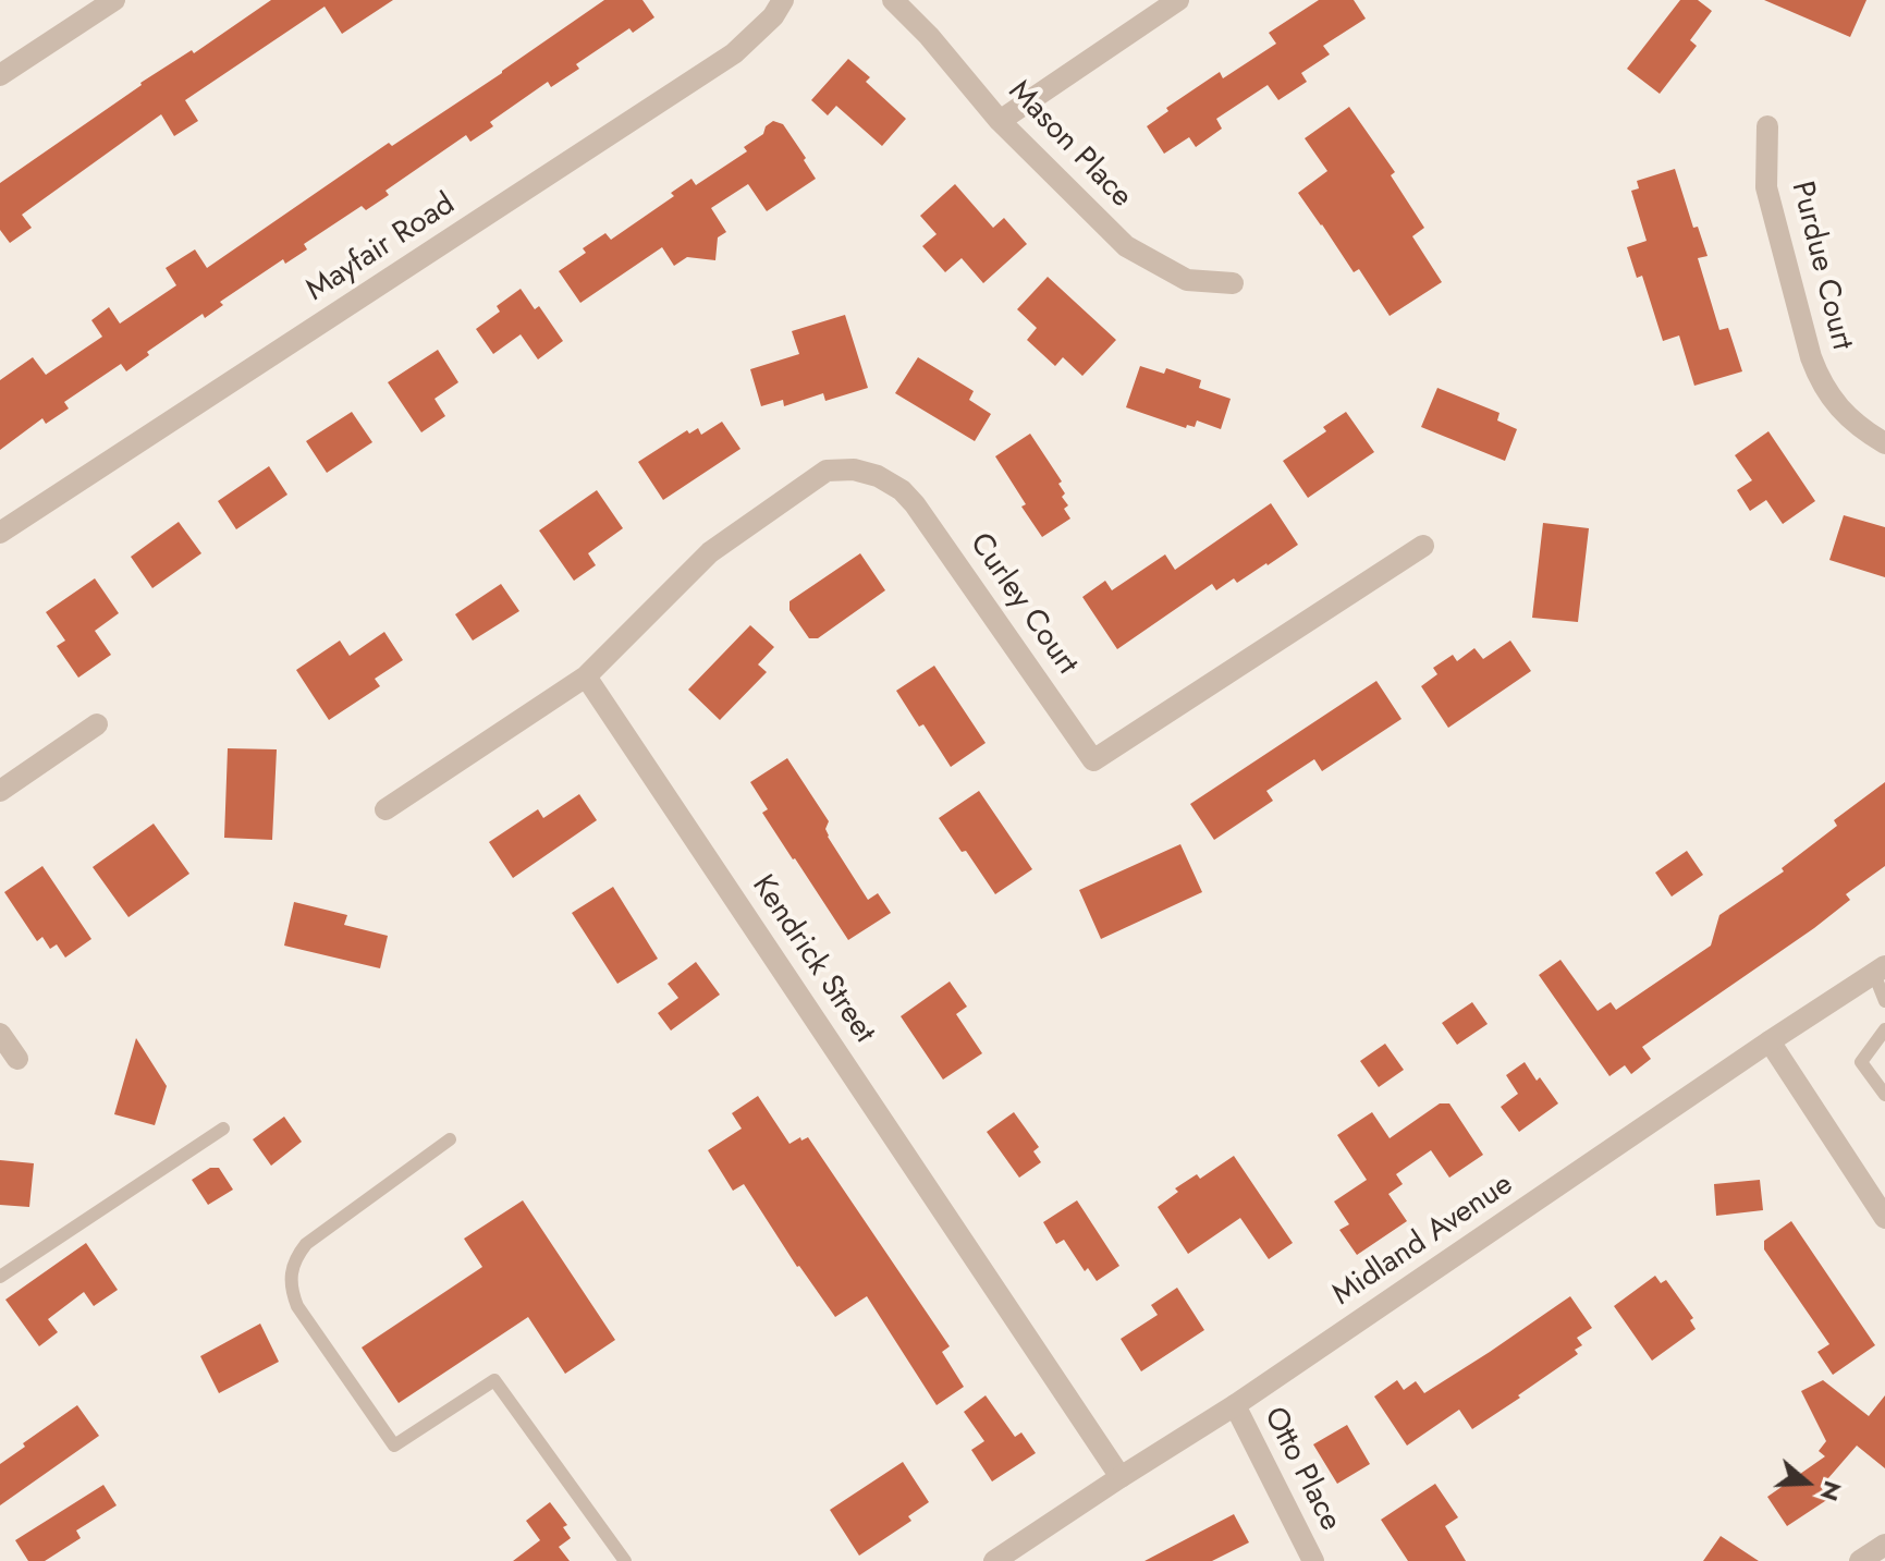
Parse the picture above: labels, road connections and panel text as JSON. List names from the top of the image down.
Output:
{
  "streets": {
    "street": [
      "Mason Place",
      "Mayfair Road",
      "Purdue Court",
      "Curley Court",
      "Kendrick Street",
      "Midland Avenue",
      "Otto Place"
    ]
  },
  "crossings": [
    ["Curley Court", "Kendrick Street"],
    ["Kendrick Street", "Midland Avenue"],
    ["Midland Avenue", "Otto Place"]
  ],
  "north": "right"
}
